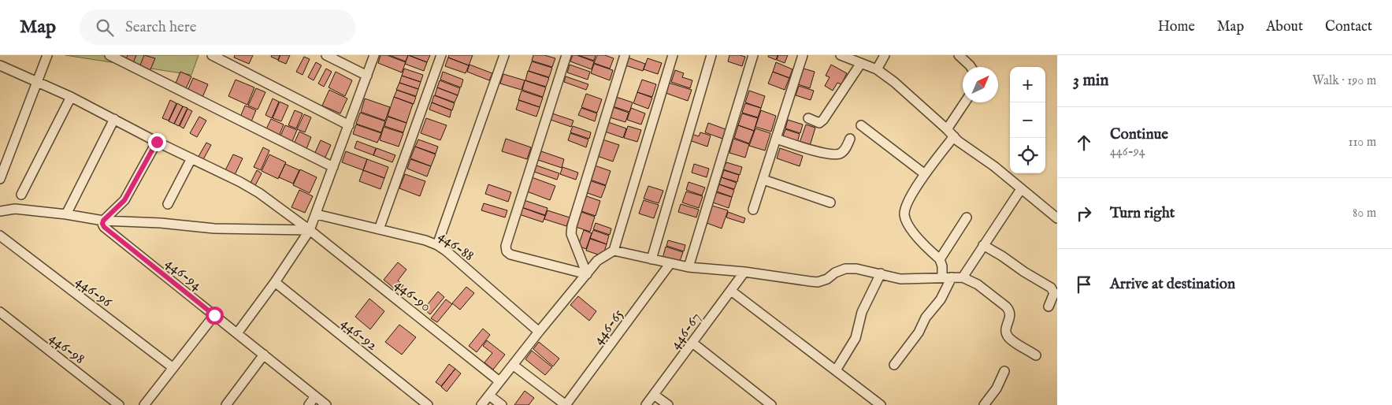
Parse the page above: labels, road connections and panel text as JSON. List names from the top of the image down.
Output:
{
  "streets": {
    "street": [
      "446-88",
      "446-94",
      "446-96",
      "446-90",
      "446-65",
      "446-67",
      "446-92",
      "446-98"
    ]
  },
  "north": "top right",
  "page": {
    "header": "Map",
    "search": "Search here",
    "nav": [
      "Home",
      "Map",
      "About",
      "Contact"
    ],
    "heading": ["3 min", "Walk · 190 m"],
    "map_buttons": ["+", "−"],
    "list": [
      ["Continue", "446-94", "110 m"],
      ["Turn right", "80 m"],
      "Arrive at destination"
    ]
  }
}
